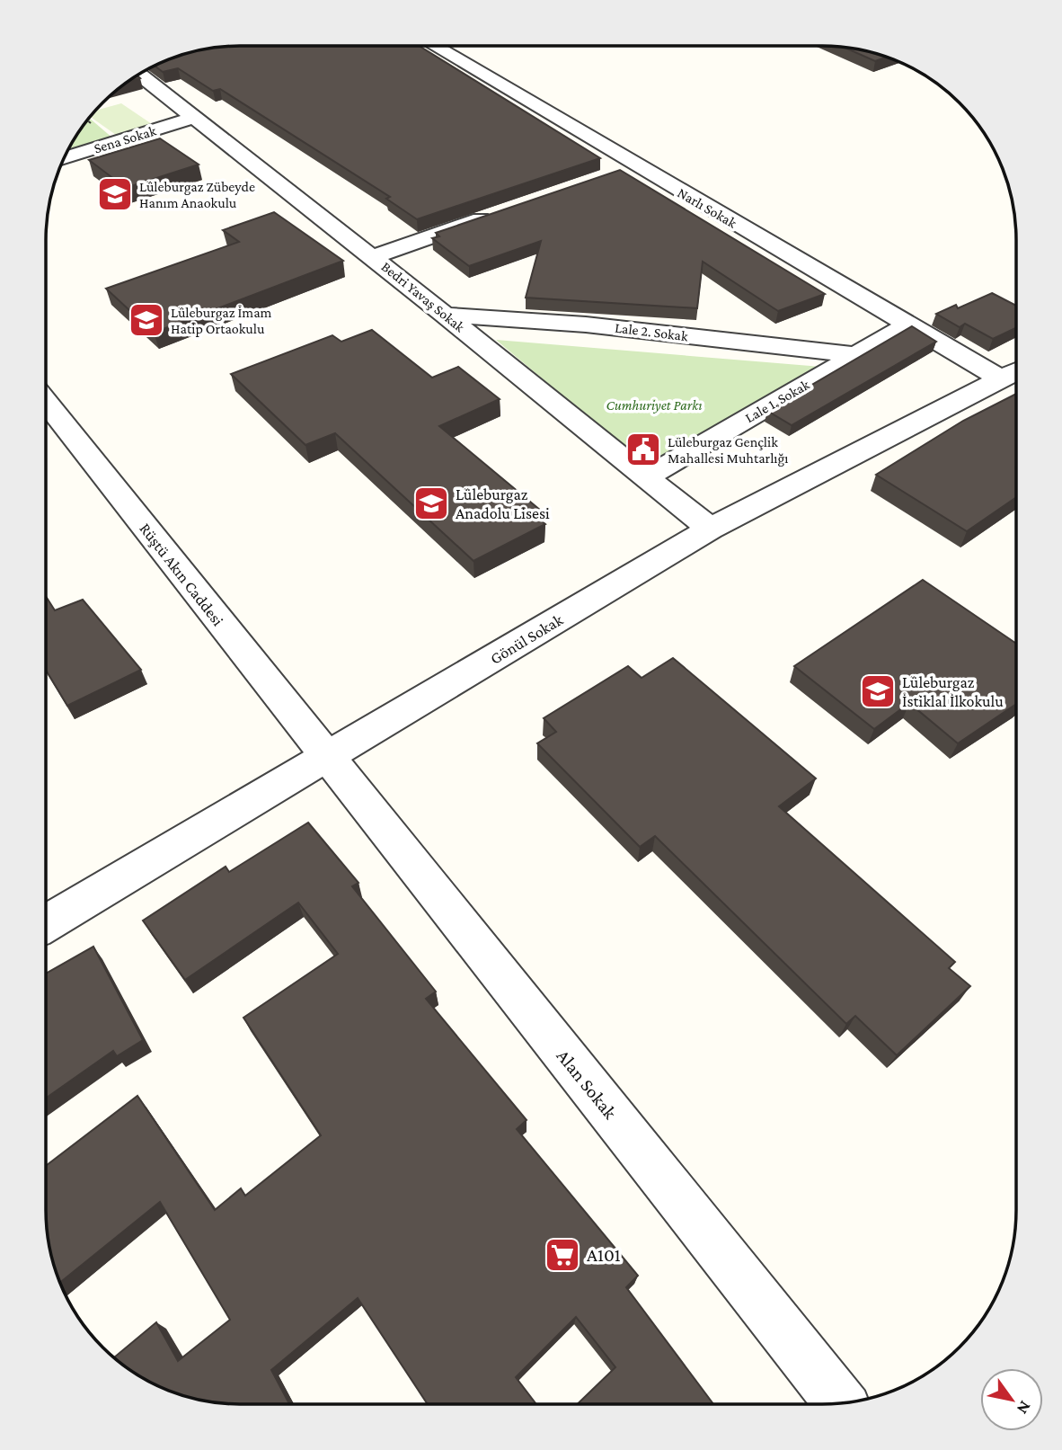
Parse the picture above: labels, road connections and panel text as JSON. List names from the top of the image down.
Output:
{
  "streets": {
    "street": [
      "Sena Sokak",
      "Narlı Sokak",
      "Bedri Yavaş Sokak",
      "Lale 2. Sokak",
      "Lale 1. Sokak",
      "Rüştü Akın Caddesi",
      "Gönül Sokak",
      "Alan Sokak"
    ]
  },
  "crossings": [
    ["Sena Sokak", "Bedri Yavaş Sokak"],
    ["Narlı Sokak", "Lale 1. Sokak"],
    ["Narlı Sokak", "Gönül Sokak"],
    ["Bedri Yavaş Sokak", "Lale 2. Sokak"],
    ["Bedri Yavaş Sokak", "Lale 1. Sokak"],
    ["Bedri Yavaş Sokak", "Gönül Sokak"],
    ["Lale 2. Sokak", "Lale 1. Sokak"],
    ["Rüştü Akın Caddesi", "Gönül Sokak"],
    ["Rüştü Akın Caddesi", "Alan Sokak"],
    ["Gönül Sokak", "Alan Sokak"]
  ],
  "parks": ["Cumhuriyet Parkı"],
  "places": {
    "school or university": [
      "Lüleburgaz Zübeyde Hanım Anaokulu",
      "Lüleburgaz İmam Hatip Ortaokulu",
      "Lüleburgaz Anadolu Lisesi",
      "Lüleburgaz İstiklal İlkokulu"
    ],
    "public building": ["Lüleburgaz Gençlik Mahallesi Muhtarlığı"],
    "supermarket": ["A101"]
  },
  "north": "bottom right"
}
